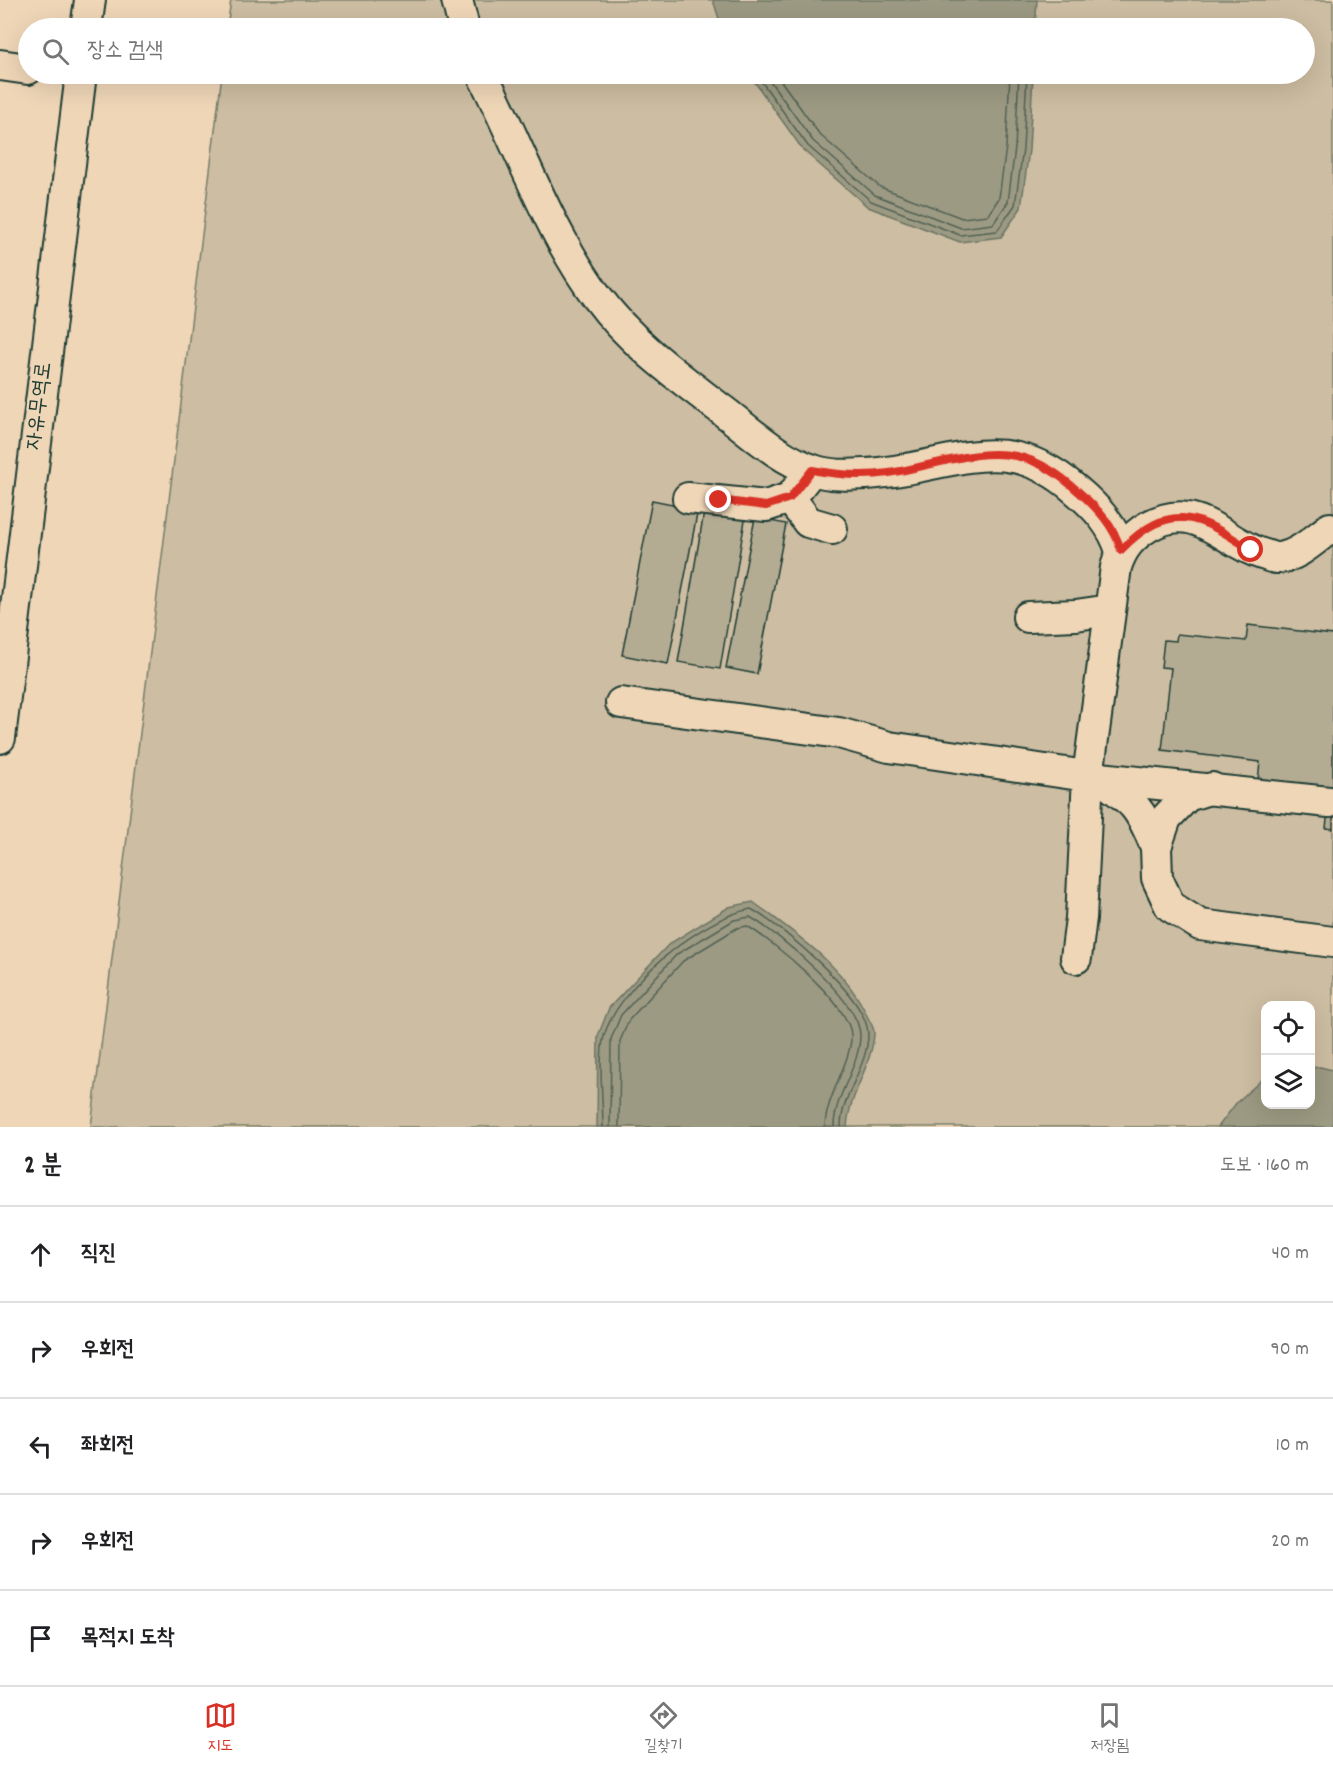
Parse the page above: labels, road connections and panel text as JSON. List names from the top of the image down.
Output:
{
  "streets": {
    "lane": ["자유무역로"]
  },
  "page": {
    "search": "장소 검색",
    "heading": ["2 분", "도보 · 160 m"],
    "list": [
      ["직진", "40 m"],
      ["우회전", "90 m"],
      ["좌회전", "10 m"],
      ["우회전", "20 m"],
      "목적지 도착"
    ],
    "nav": ["지도", "길찾기", "저장됨"]
  }
}
